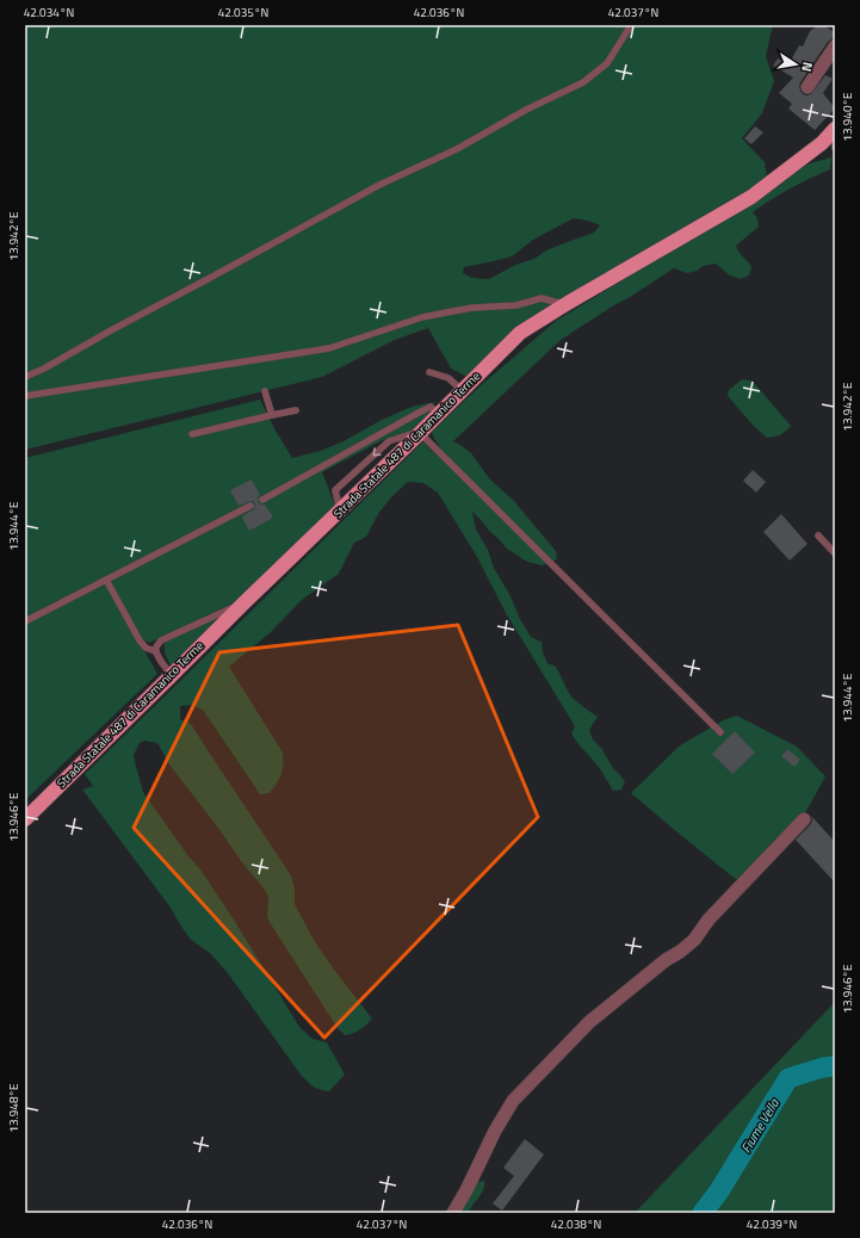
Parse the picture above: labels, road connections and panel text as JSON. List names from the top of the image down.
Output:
{
  "streets": {
    "main road": ["Strada Statale 487 di Caramanico Terme"]
  },
  "water": ["Fiume Vella"],
  "north": "right",
  "coordinates": [
    "42.034°N",
    "42.035°N",
    "42.036°N",
    "42.037°N",
    "13.940°E",
    "13.942°E",
    "13.944°E",
    "13.946°E",
    "13.948°E",
    "42.038°N",
    "42.039°N"
  ]
}
